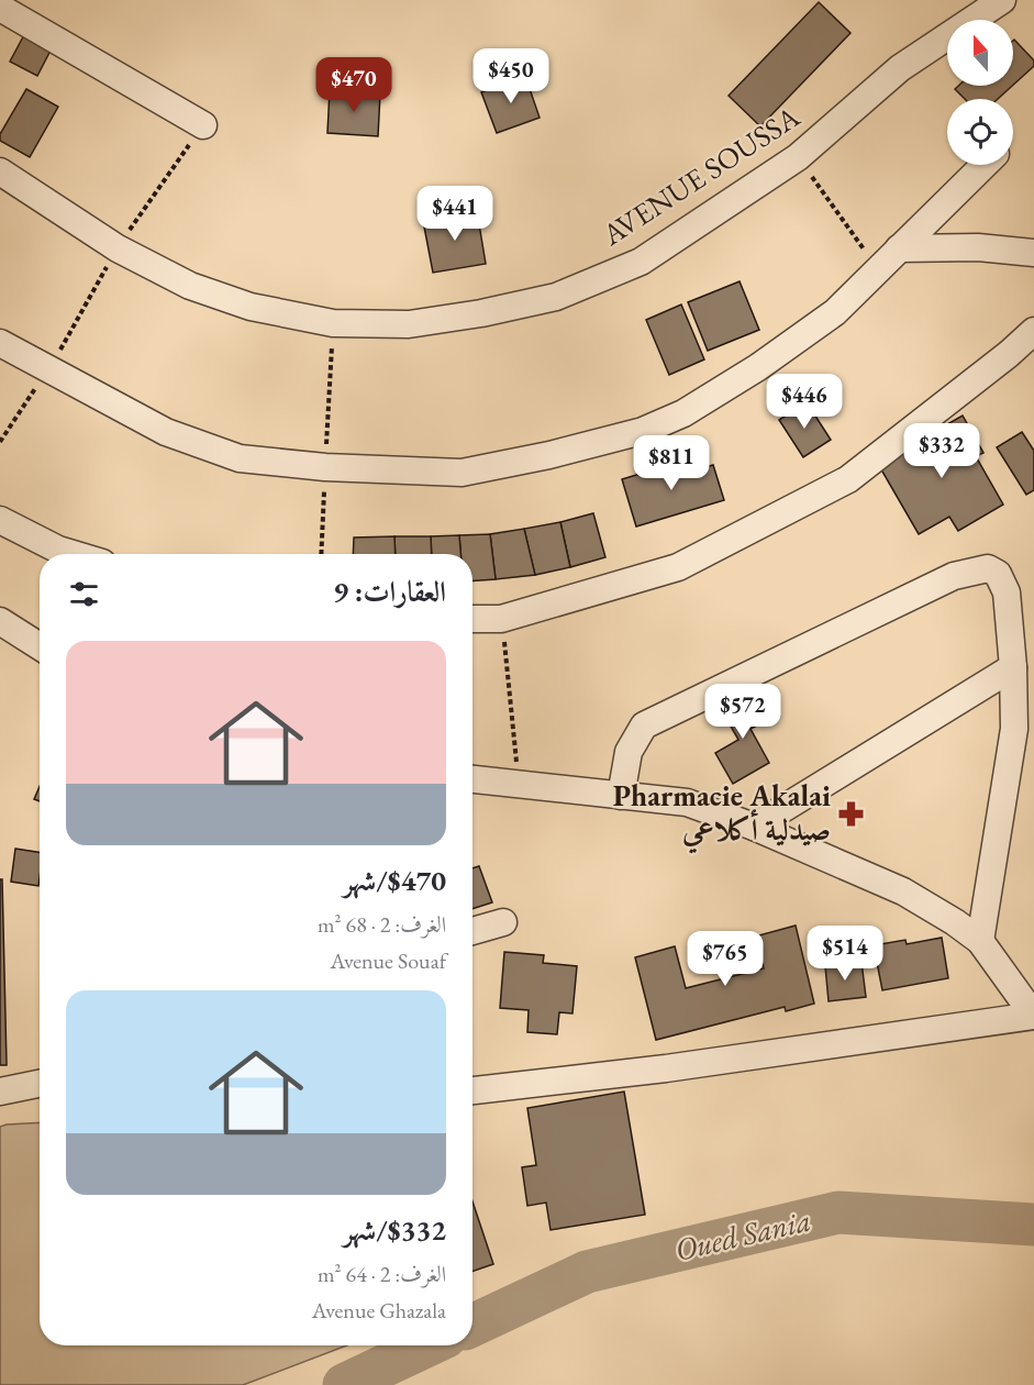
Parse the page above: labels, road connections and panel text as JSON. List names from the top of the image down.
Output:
{
  "streets": {
    "street": ["AVENUE SOUSSA"]
  },
  "water": ["Oued Sania"],
  "places": {
    "pharmacy": ["Pharmacie Akalai صيدلية أكلاعي"]
  },
  "north": "top",
  "page": {
    "price": [
      "$450",
      "$470",
      "$441",
      "$446",
      "$332",
      "$811",
      "$572",
      "$514",
      "$765"
    ],
    "heading": "العقارات: 9",
    "list": [
      {
        "name": "$470/شهر",
        "note": "الغرف: 2 · 68 m² · Avenue Souaf"
      },
      {
        "name": "$332/شهر",
        "note": "الغرف: 2 · 64 m² · Avenue Ghazala"
      }
    ]
  }
}
